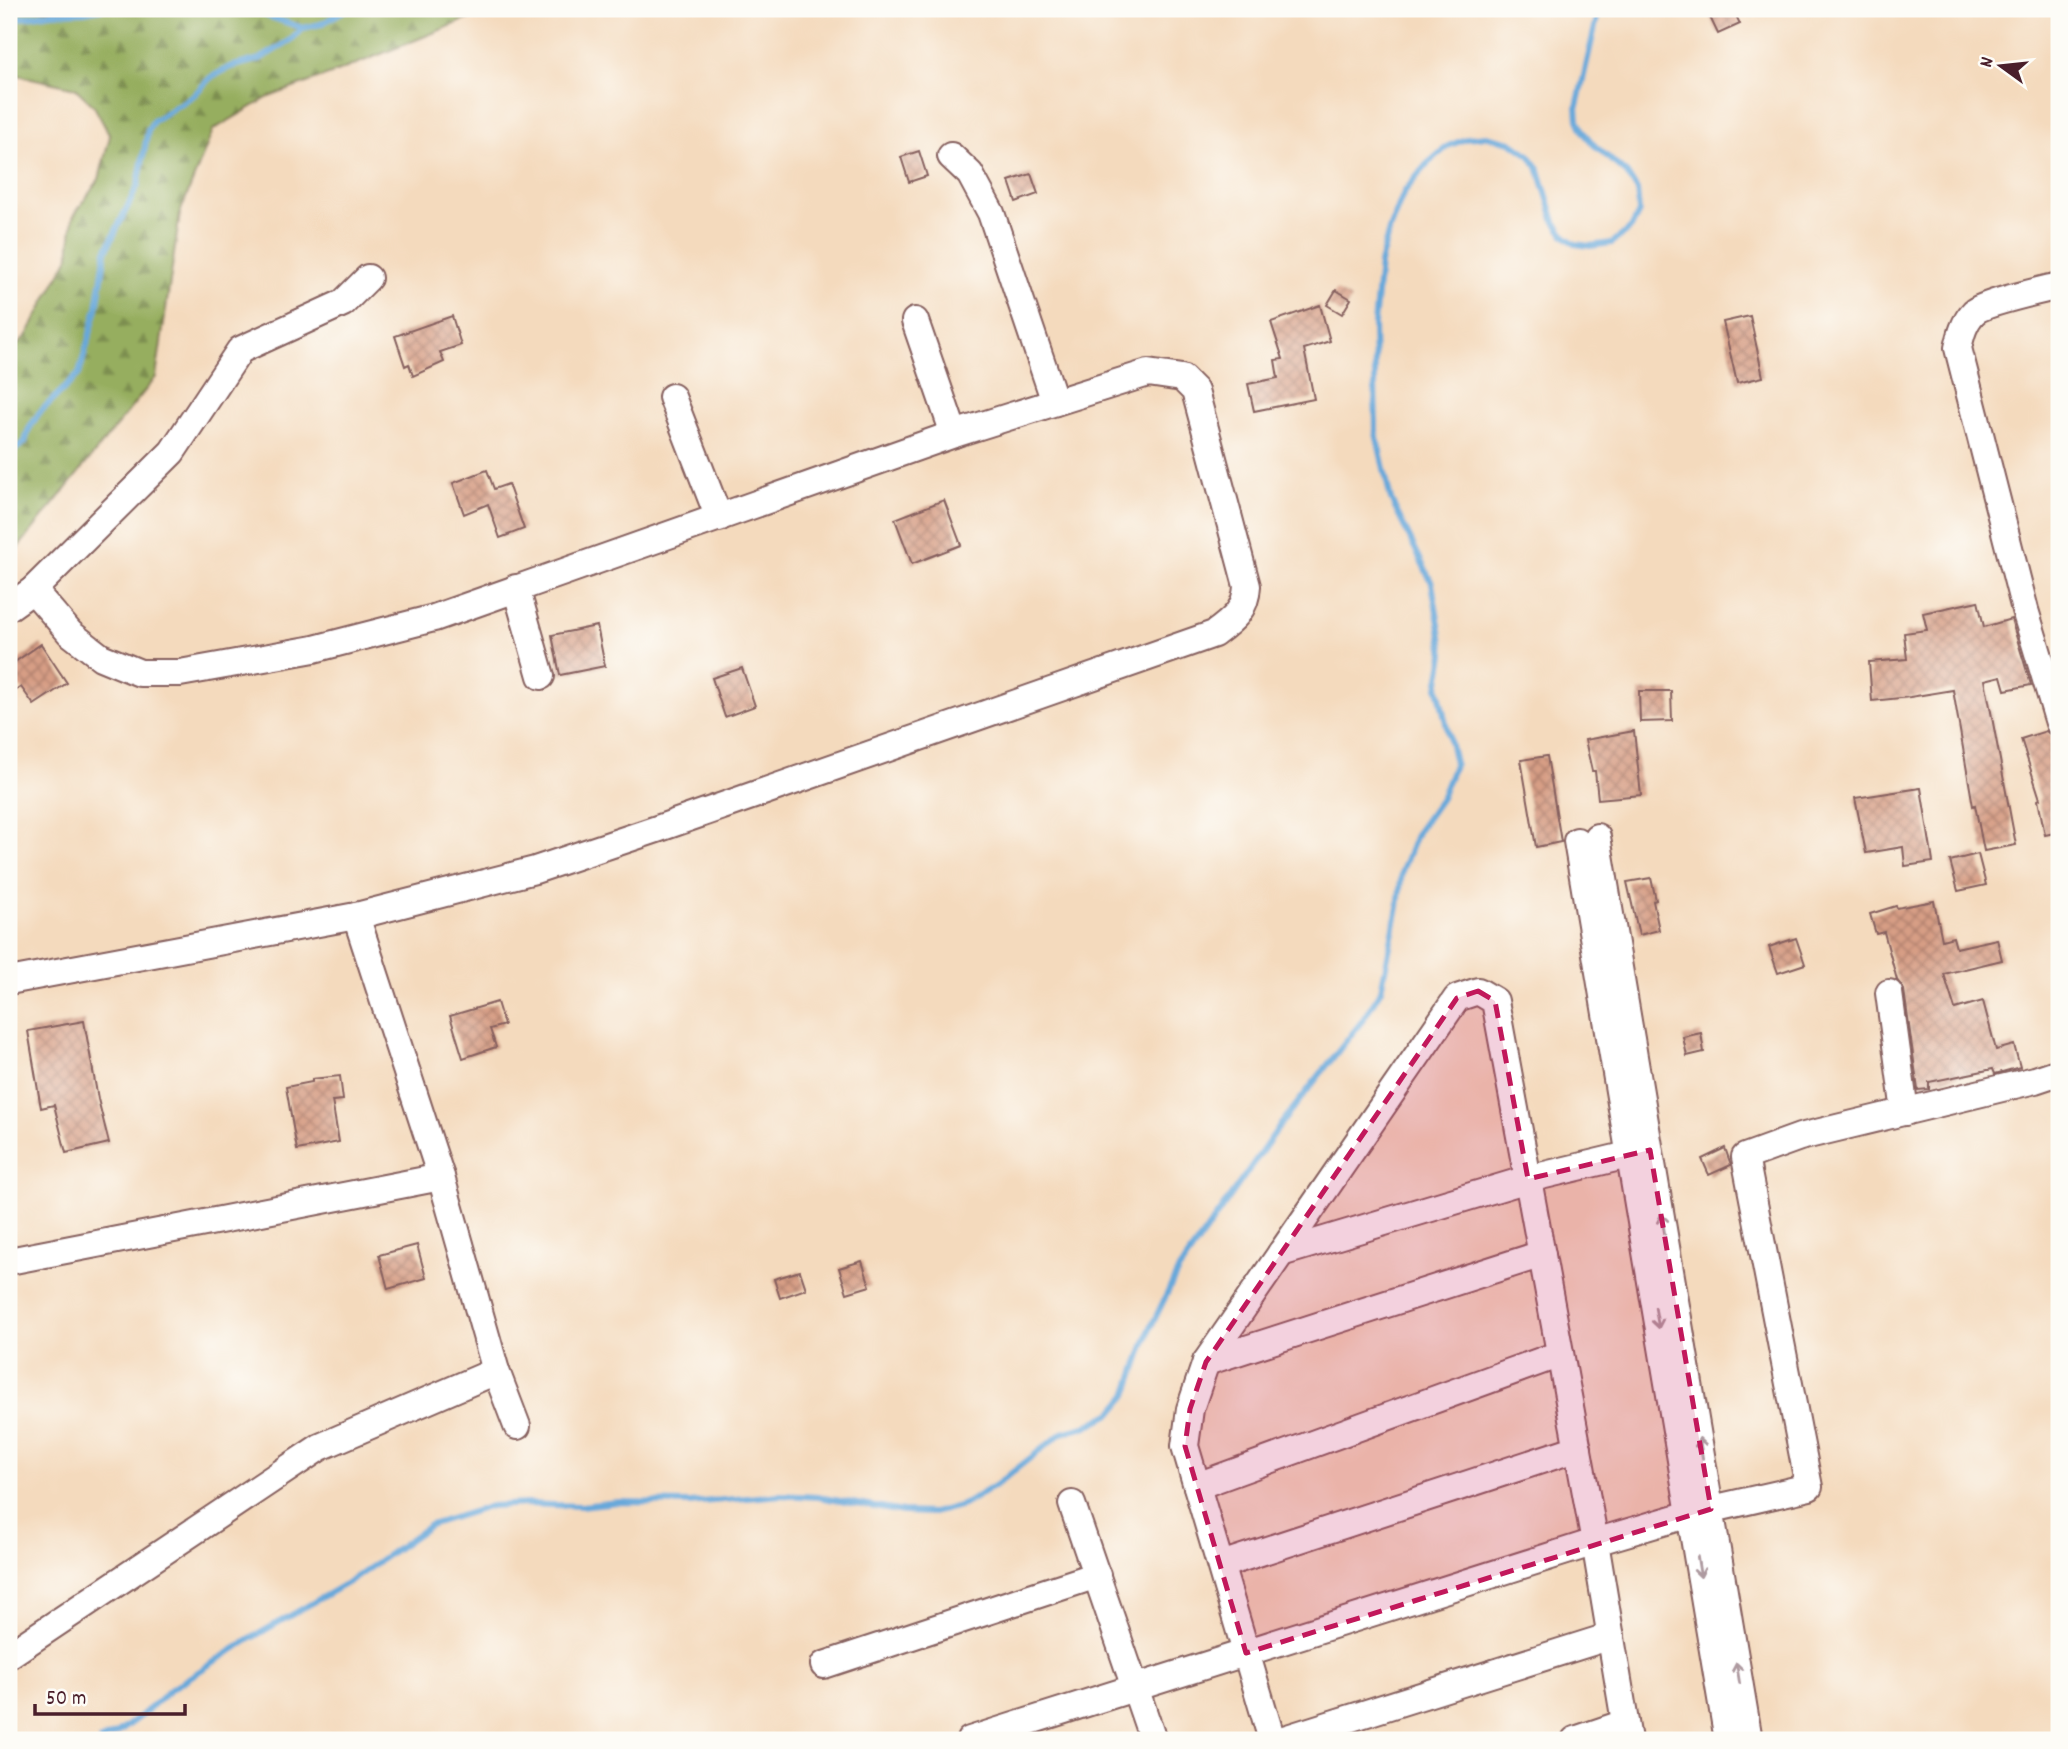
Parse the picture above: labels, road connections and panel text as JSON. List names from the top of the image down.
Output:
{
  "scale_bar": "50 m",
  "north": "left"
}
